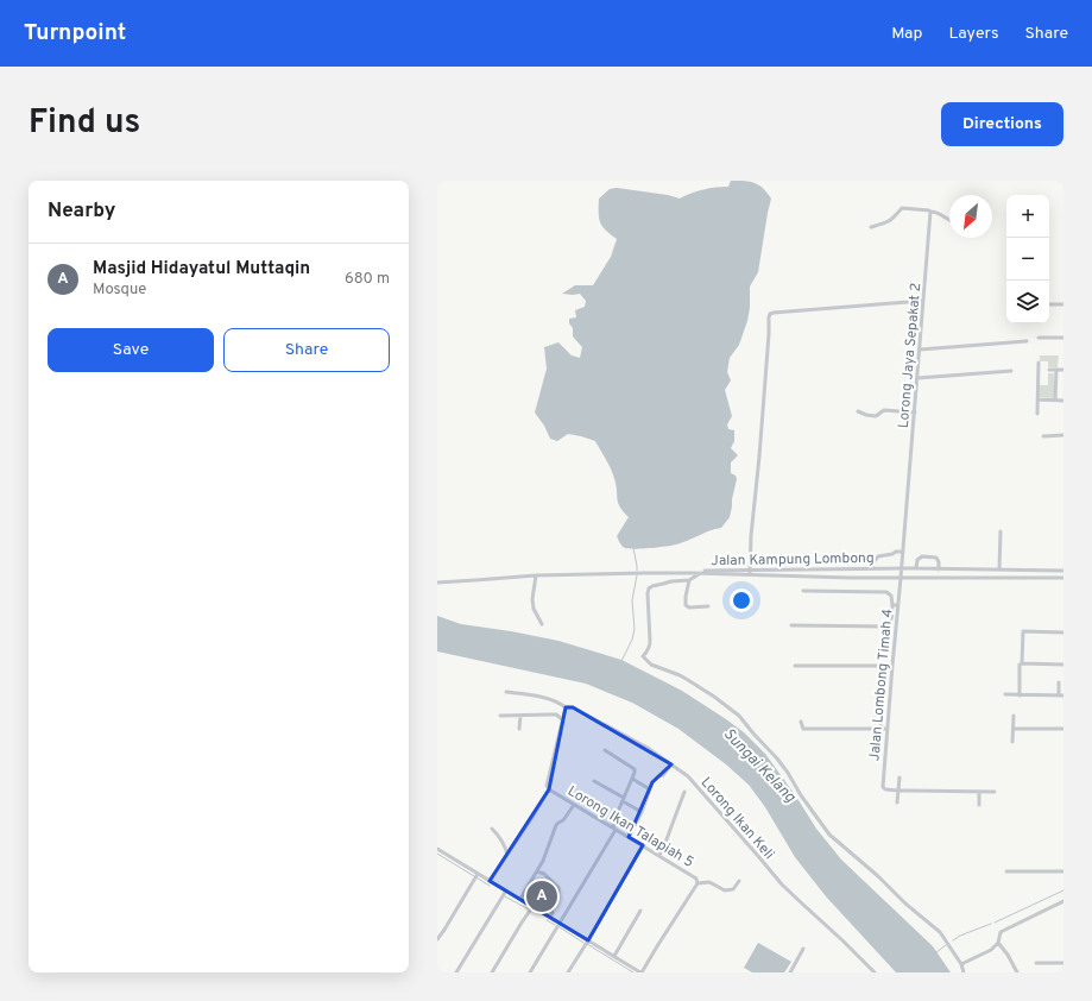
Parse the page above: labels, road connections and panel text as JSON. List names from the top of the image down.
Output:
{
  "streets": {
    "street": [
      "Lorong Jaya Sepakat 2",
      "Jalan Kampung Lombong",
      "Jalan Lombong Timah 4",
      "Lorong Ikan Keli",
      "Lorong Ikan Talapiah 5"
    ]
  },
  "crossings": [
    ["Lorong Jaya Sepakat 2", "Jalan Kampung Lombong"],
    ["Lorong Jaya Sepakat 2", "Jalan Lombong Timah 4"],
    ["Jalan Kampung Lombong", "Jalan Lombong Timah 4"]
  ],
  "water": ["Sungai Kelang"],
  "north": "bottom left",
  "page": {
    "header": "Turnpoint",
    "nav": ["Map", "Layers", "Share"],
    "title": "Find us",
    "buttons": [
      "Directions",
      ["Save", "Share"]
    ],
    "heading": "Nearby",
    "map_buttons": ["+", "−"],
    "list": [
      {
        "mark": "A",
        "name": "Masjid Hidayatul Muttaqin",
        "note": "Mosque",
        "value": "680 m"
      }
    ],
    "pins": "A"
  }
}
